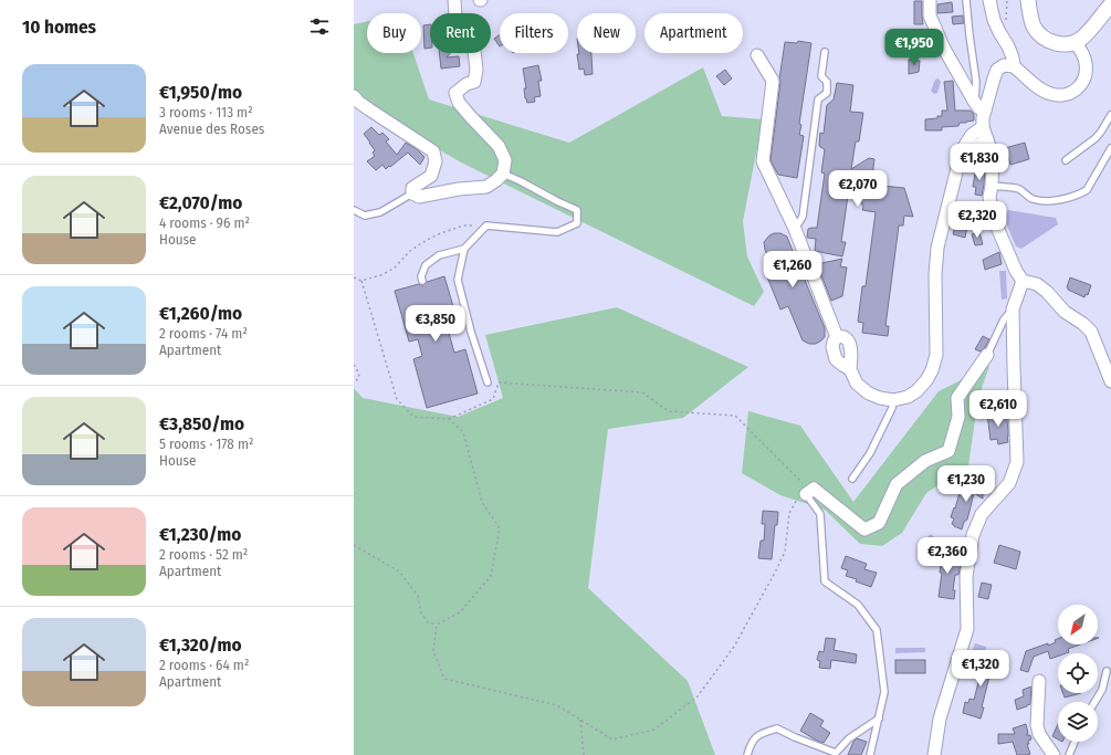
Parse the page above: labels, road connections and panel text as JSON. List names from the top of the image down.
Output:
{
  "north": "bottom left",
  "page": {
    "heading": "10 homes",
    "chip": [
      "Buy",
      "Rent",
      "Filters",
      "New",
      "Apartment"
    ],
    "price": [
      "€1,950",
      "€1,830",
      "€2,070",
      "€2,320",
      "€1,260",
      "€3,850",
      "€2,610",
      "€1,230",
      "€2,360",
      "€1,320"
    ],
    "list": [
      {
        "name": "€1,950/mo",
        "note": "3 rooms · 113 m² · Avenue des Roses"
      },
      {
        "name": "€2,070/mo",
        "note": "4 rooms · 96 m² · House"
      },
      {
        "name": "€1,260/mo",
        "note": "2 rooms · 74 m² · Apartment"
      },
      {
        "name": "€3,850/mo",
        "note": "5 rooms · 178 m² · House"
      },
      {
        "name": "€1,230/mo",
        "note": "2 rooms · 52 m² · Apartment"
      },
      {
        "name": "€1,320/mo",
        "note": "2 rooms · 64 m² · Apartment"
      }
    ]
  }
}
